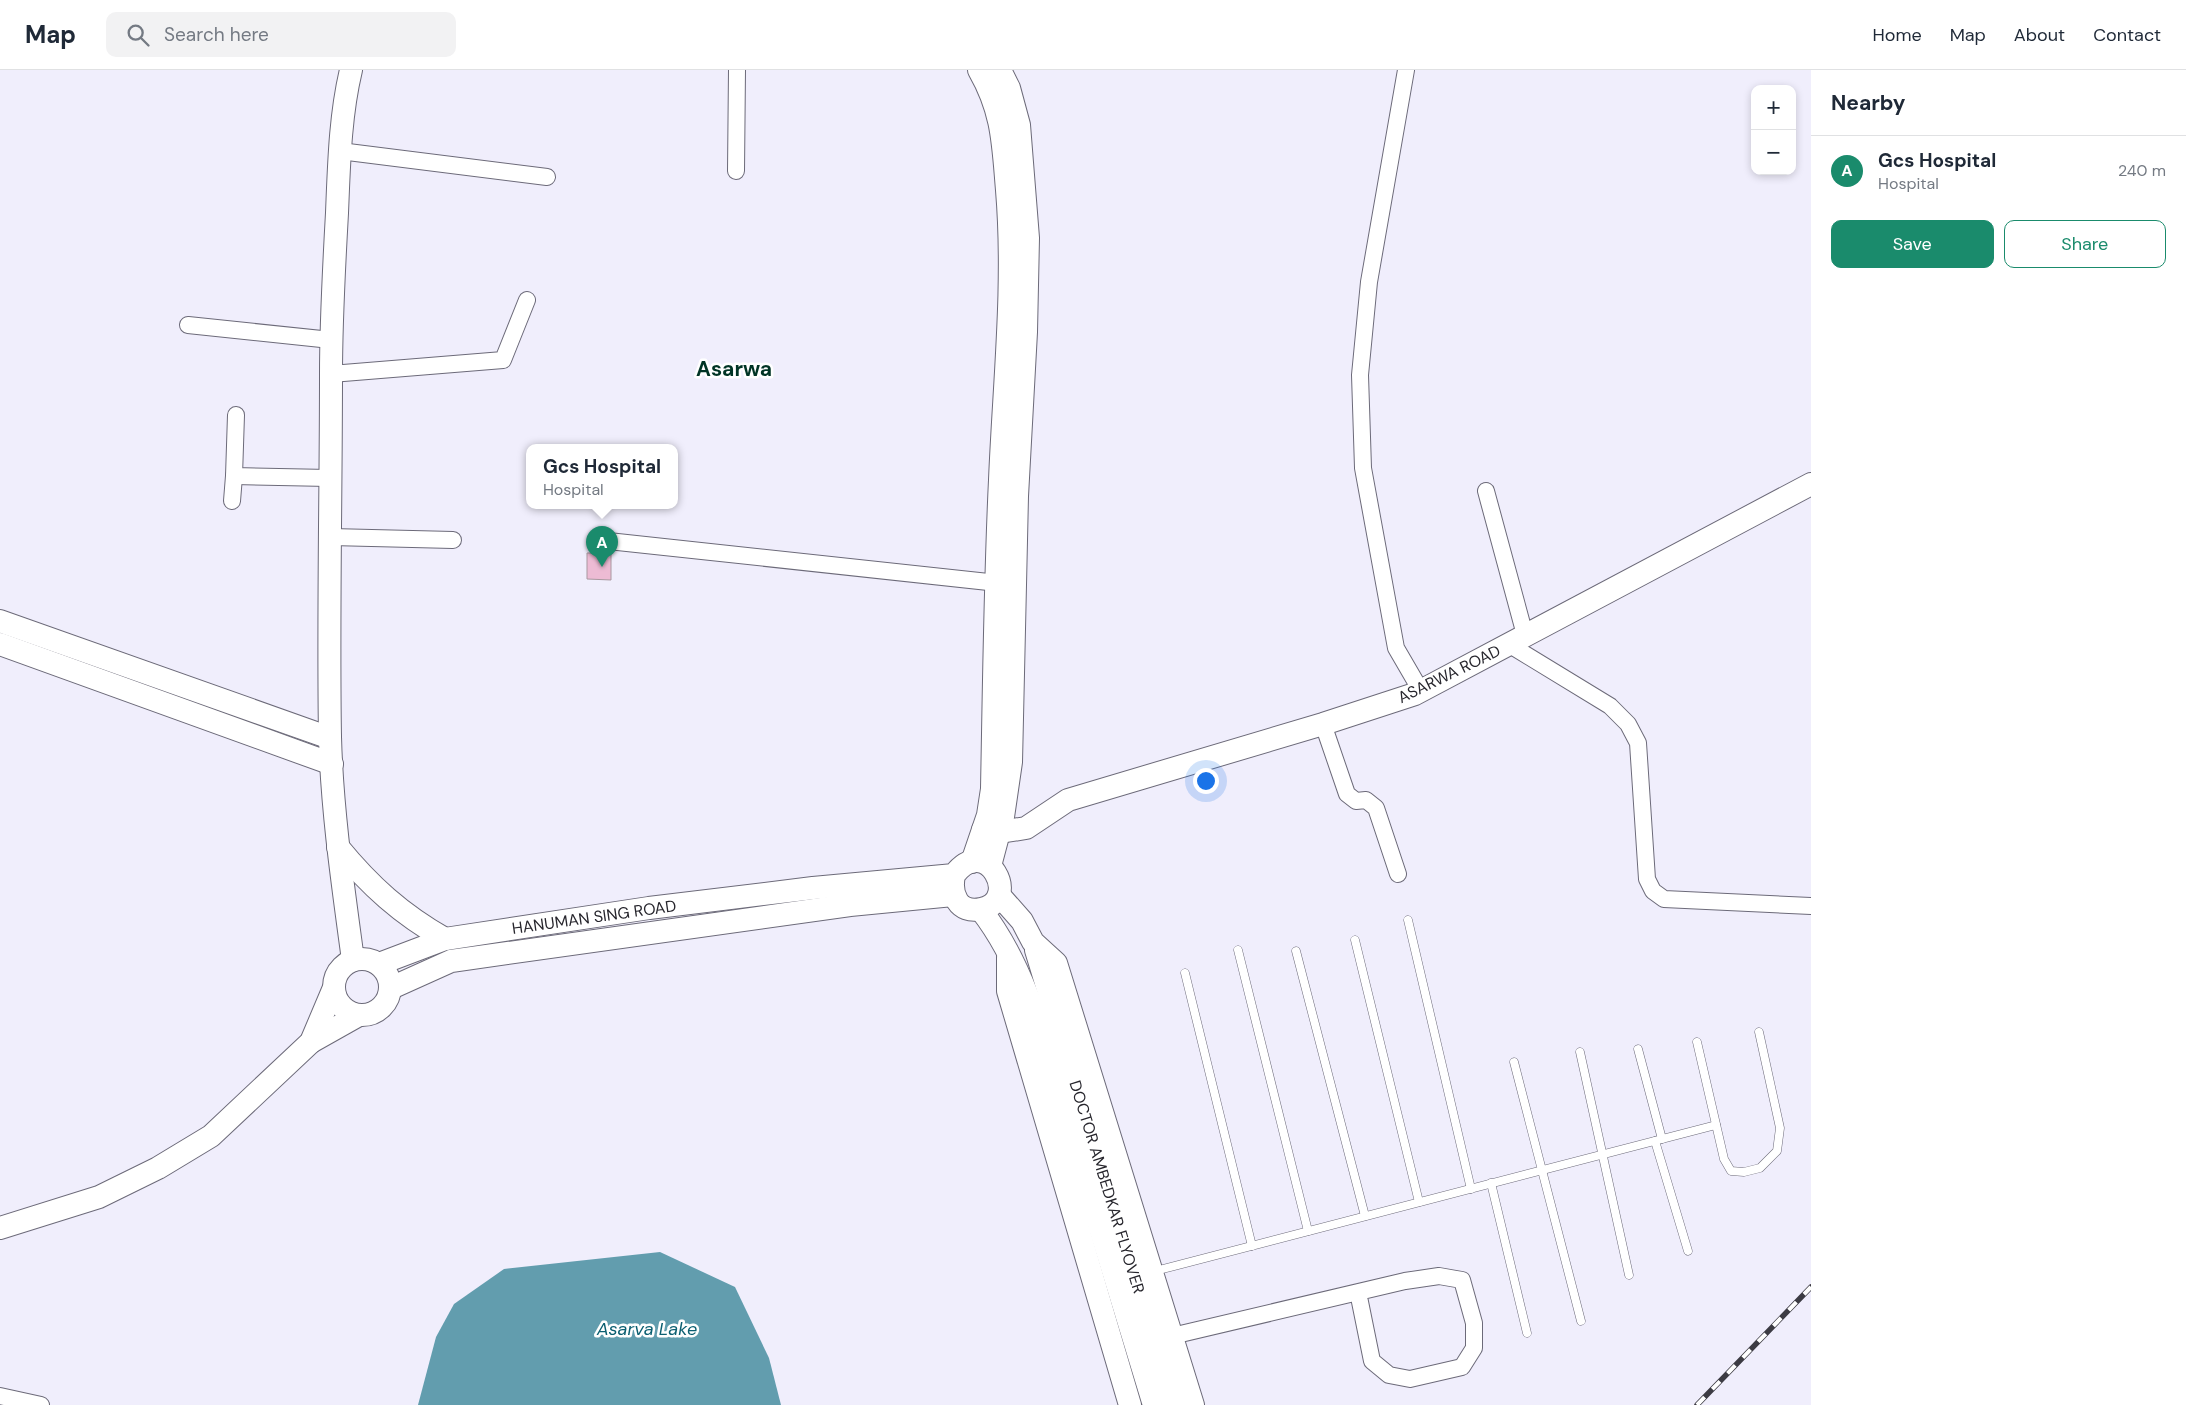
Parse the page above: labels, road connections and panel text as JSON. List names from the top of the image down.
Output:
{
  "streets": {
    "street": ["ASARWA ROAD", "HANUMAN SING ROAD", "DOCTOR AMBEDKAR FLYOVER"]
  },
  "crossings": [
    ["HANUMAN SING ROAD", "DOCTOR AMBEDKAR FLYOVER"]
  ],
  "districts": ["Asarwa"],
  "water": ["Asarva Lake"],
  "page": {
    "header": "Map",
    "search": "Search here",
    "nav": [
      "Home",
      "Map",
      "About",
      "Contact"
    ],
    "heading": "Nearby",
    "map_buttons": ["+", "−"],
    "list": [
      {
        "mark": "A",
        "name": "Gcs Hospital",
        "note": "Hospital",
        "value": "240 m"
      }
    ],
    "buttons": ["Save", "Share"],
    "popup": ["Gcs Hospital", "Hospital"],
    "pins": "A"
  }
}
